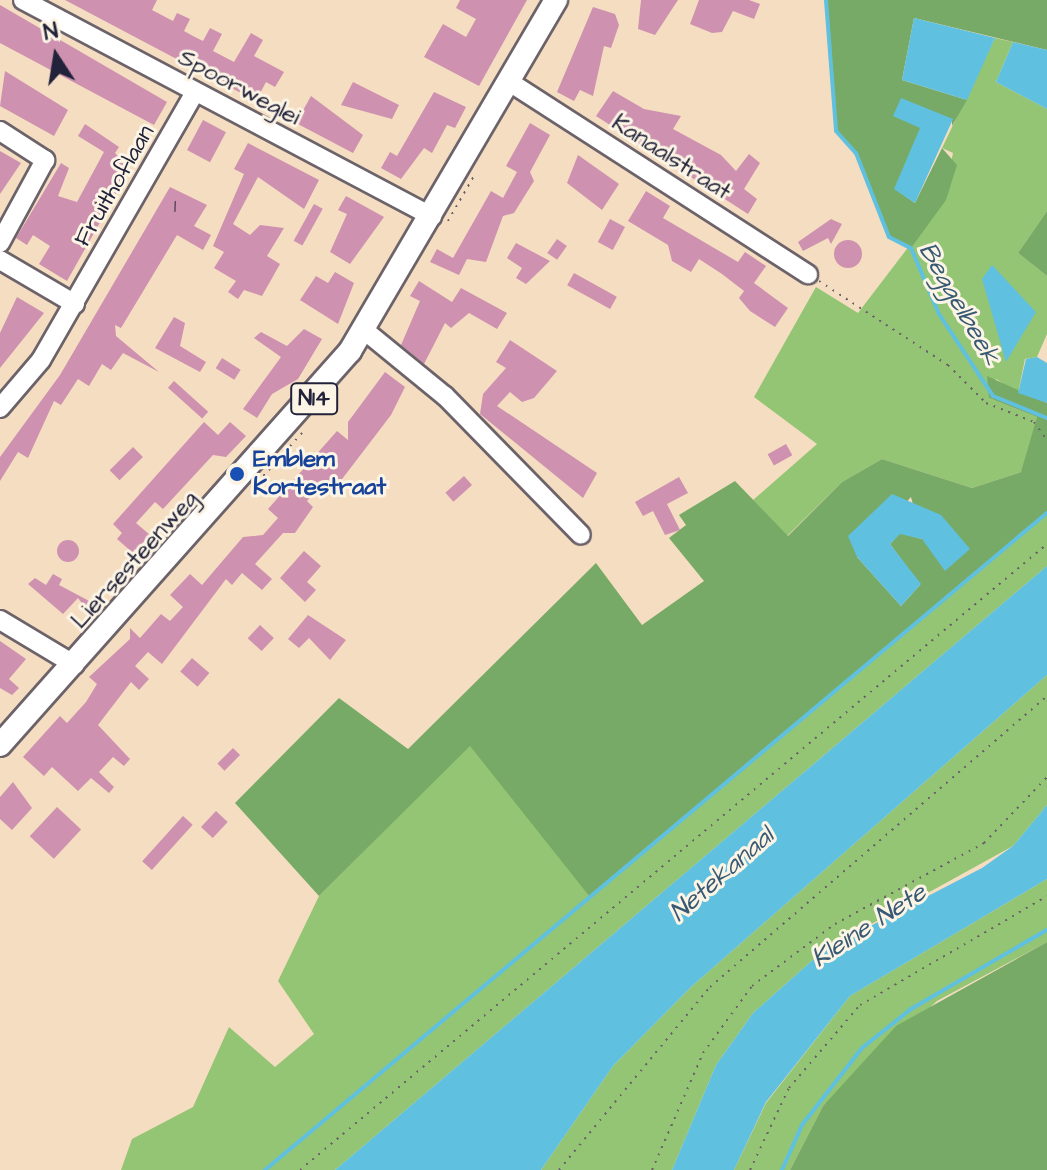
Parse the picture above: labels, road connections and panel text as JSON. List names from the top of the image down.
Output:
{
  "streets": {
    "main road": ["N14", "Liersesteenweg"],
    "street": ["Spoorweglei", "Kanaalstraat", "Fruithoflaan"]
  },
  "crossings": [
    ["Spoorweglei", "Fruithoflaan"],
    ["Spoorweglei", "Liersesteenweg"],
    ["Kanaalstraat", "Liersesteenweg"]
  ],
  "water": ["Beggelbeek", "Netekanaal", "Kleine Nete"],
  "places": ["Emblem Kortestraat"],
  "house_numbers": ["1"],
  "north": "top"
}
